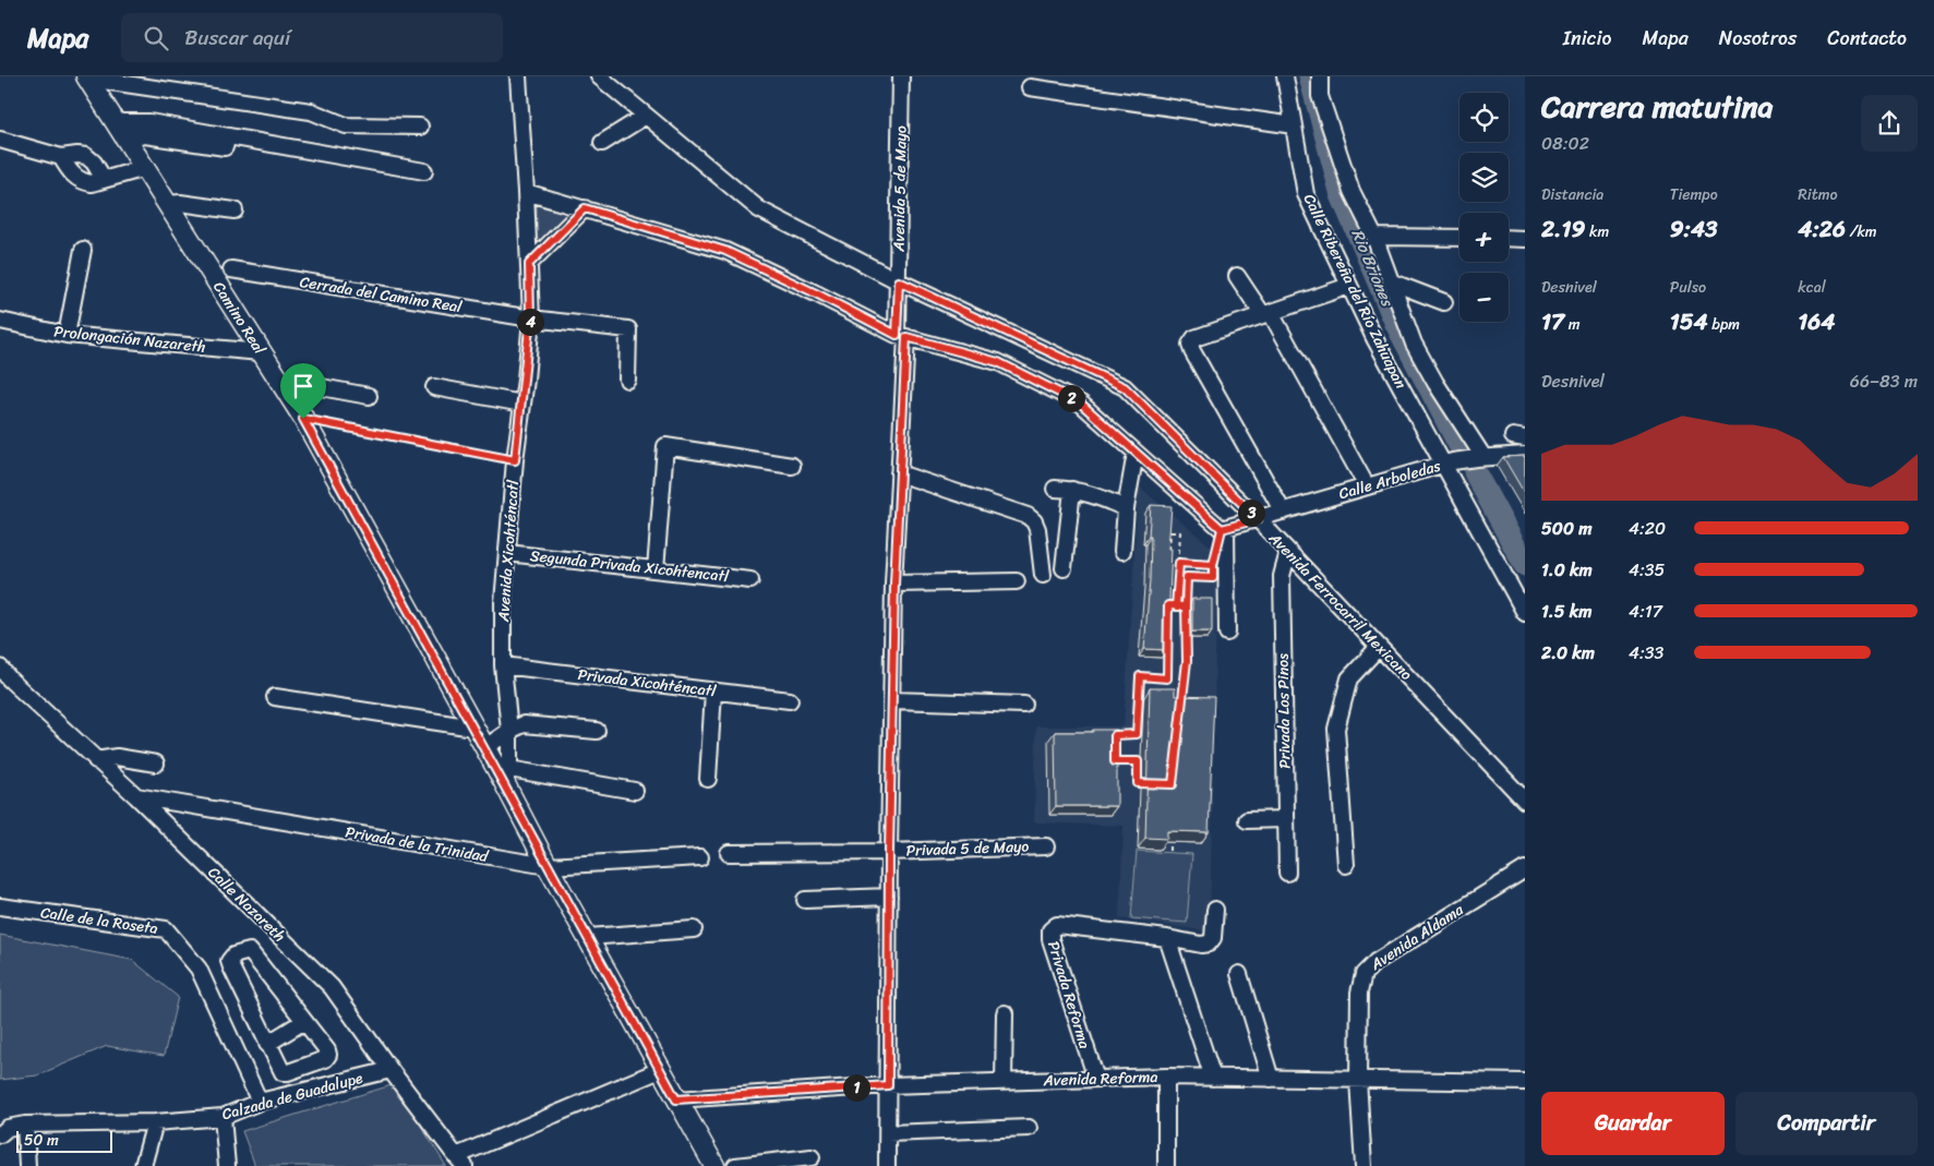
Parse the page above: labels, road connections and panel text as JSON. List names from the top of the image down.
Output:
{
  "streets": {
    "main road": ["Camino Real"],
    "street": [
      "Avenida 5 de Mayo",
      "Calle Ribereña del Río Zahuapan",
      "Cerrada del Camino Real",
      "Prolongación Nazareth",
      "Calle Arboledas",
      "Avenida Xicohténcatl",
      "Segunda Privada Xicohtencatl",
      "Avenida Ferrocarril Mexicano",
      "Privada Xicohténcatl",
      "Privada Los Pinos",
      "Privada de la Trinidad",
      "Privada 5 de Mayo",
      "Calle Nazareth",
      "Calle de la Roseta",
      "Avenida Aldama",
      "Privada Reforma",
      "Avenida Reforma",
      "Calzada de Guadalupe"
    ]
  },
  "crossings": [
    ["Avenida 5 de Mayo", "Avenida Ferrocarril Mexicano"],
    ["Avenida 5 de Mayo", "Privada 5 de Mayo"],
    ["Avenida 5 de Mayo", "Avenida Reforma"],
    ["Calle Ribereña del Río Zahuapan", "Calle Arboledas"],
    ["Cerrada del Camino Real", "Avenida Xicohténcatl"],
    ["Camino Real", "Prolongación Nazareth"],
    ["Camino Real", "Avenida Xicohténcatl"],
    ["Camino Real", "Privada de la Trinidad"],
    ["Camino Real", "Avenida Reforma"],
    ["Calle Arboledas", "Avenida Ferrocarril Mexicano"],
    ["Avenida Xicohténcatl", "Segunda Privada Xicohtencatl"],
    ["Avenida Xicohténcatl", "Privada Xicohténcatl"],
    ["Avenida Ferrocarril Mexicano", "Privada Los Pinos"],
    ["Privada de la Trinidad", "Calle Nazareth"],
    ["Calle Nazareth", "Calzada de Guadalupe"],
    ["Calle de la Roseta", "Calzada de Guadalupe"],
    ["Avenida Aldama", "Avenida Reforma"],
    ["Privada Reforma", "Avenida Reforma"]
  ],
  "water": ["Rio Briones"],
  "scale_bar": "50 m",
  "page": {
    "header": "Mapa",
    "search": "Buscar aquí",
    "nav": [
      "Inicio",
      "Mapa",
      "Nosotros",
      "Contacto"
    ],
    "heading": ["Carrera matutina", "08:02"],
    "map_buttons": ["+", "−"],
    "stats": [
      ["Distancia", "2.19 km"],
      ["Tiempo", "9:43"],
      ["Ritmo", "4:26 /km"],
      ["Desnivel", "17 m"],
      ["Pulso", "154 bpm"],
      ["kcal", "164"]
    ],
    "pins": [
      "4",
      "2",
      "3",
      "1"
    ],
    "chart": ["Desnivel", "66–83 m"],
    "list": [
      {
        "name": "500 m",
        "note": "4:20"
      },
      {
        "name": "1.0 km",
        "note": "4:35"
      },
      {
        "name": "1.5 km",
        "note": "4:17"
      },
      {
        "name": "2.0 km",
        "note": "4:33"
      }
    ],
    "buttons": ["Guardar", "Compartir"],
    "scale": "50 m"
  }
}
